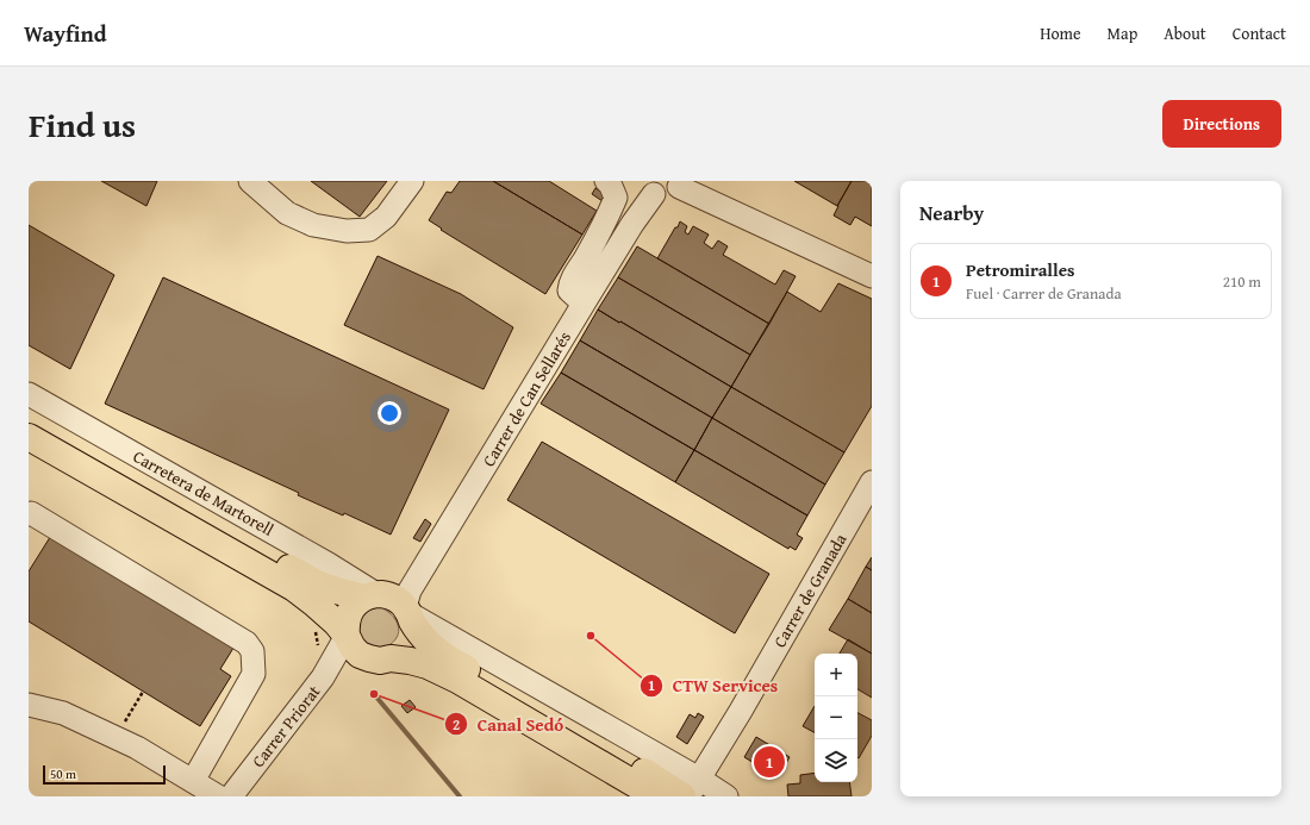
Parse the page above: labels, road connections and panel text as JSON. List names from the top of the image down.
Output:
{
  "streets": {
    "main road": ["Carretera de Martorell"],
    "street": ["Carrer de Can Sellarés", "Carrer de Granada", "Carrer Priorat"]
  },
  "crossings": [
    ["Carrer de Can Sellarés", "Carretera de Martorell"],
    ["Carrer de Can Sellarés", "Carrer Priorat"],
    ["Carretera de Martorell", "Carrer de Granada"],
    ["Carretera de Martorell", "Carrer Priorat"]
  ],
  "places": ["CTW Services", "Canal Sedó"],
  "scale_bar": "50 m",
  "page": {
    "header": "Wayfind",
    "nav": [
      "Home",
      "Map",
      "About",
      "Contact"
    ],
    "title": "Find us",
    "buttons": "Directions",
    "heading": "Nearby",
    "list": [
      {
        "mark": "1",
        "name": "Petromiralles",
        "note": "Fuel · Carrer de Granada",
        "value": "210 m"
      }
    ],
    "map_buttons": ["+", "−"],
    "pins": "1",
    "scale": "50 m"
  }
}
